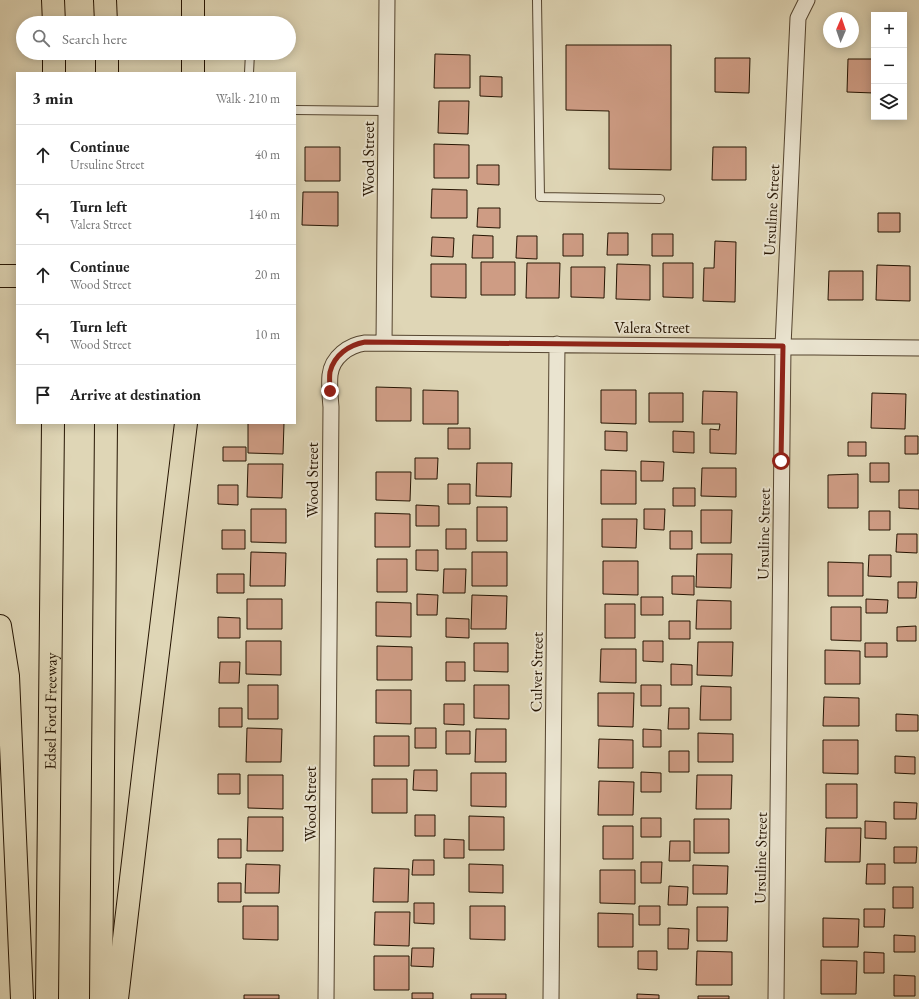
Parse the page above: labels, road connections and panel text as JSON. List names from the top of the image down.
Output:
{
  "streets": {
    "highway": ["Edsel Ford Freeway"],
    "street": [
      "Wood Street",
      "Ursuline Street",
      "Valera Street",
      "Culver Street"
    ]
  },
  "crossings": [
    ["Wood Street", "Valera Street"],
    ["Ursuline Street", "Valera Street"],
    ["Valera Street", "Culver Street"]
  ],
  "north": "top",
  "page": {
    "map_buttons": ["+", "−"],
    "search": "Search here",
    "heading": ["3 min", "Walk · 210 m"],
    "list": [
      ["Continue", "Ursuline Street", "40 m"],
      ["Turn left", "Valera Street", "140 m"],
      ["Continue", "Wood Street", "20 m"],
      ["Turn left", "Wood Street", "10 m"],
      "Arrive at destination"
    ]
  }
}
